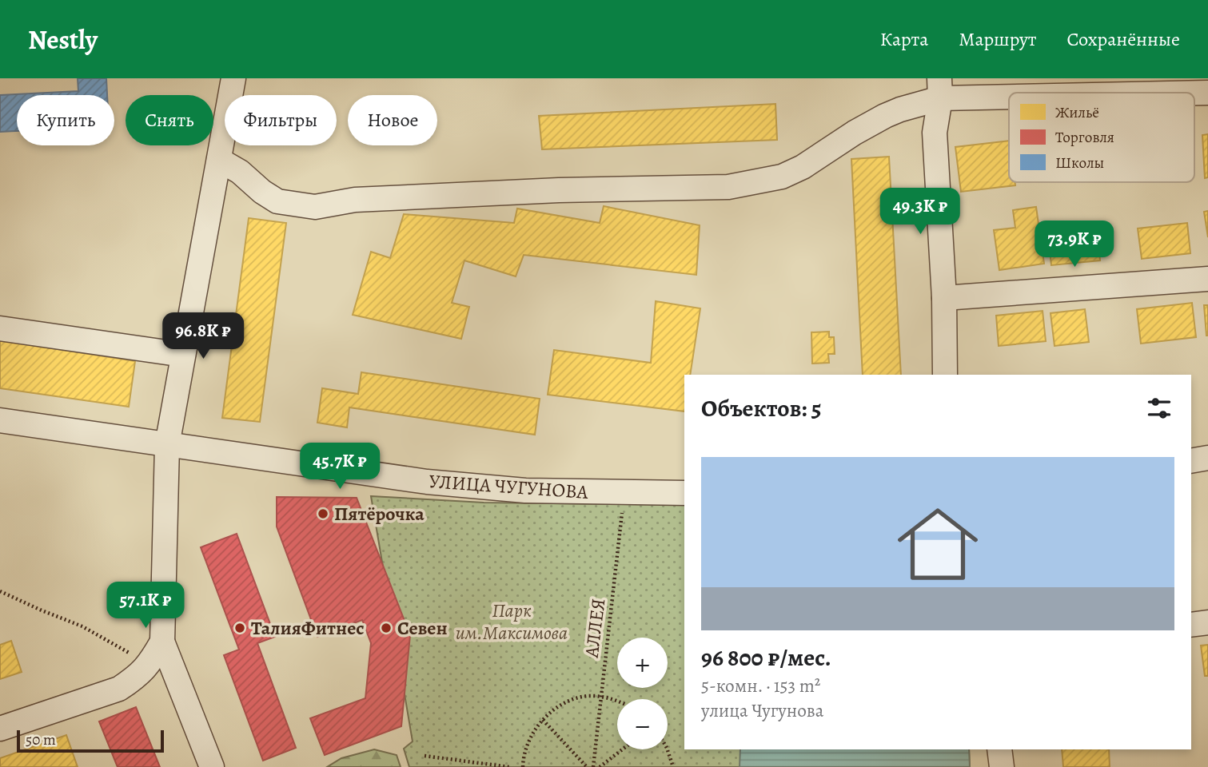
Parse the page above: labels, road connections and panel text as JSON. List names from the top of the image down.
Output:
{
  "streets": {
    "street": ["УЛИЦА ЧУГУНОВА"],
    "path": ["АЛЛЕЯ"]
  },
  "crossings": [
    ["УЛИЦА ЧУГУНОВА", "АЛЛЕЯ"]
  ],
  "parks": ["Парк им.Максимова"],
  "places": ["Пятёрочка", "ТалияФитнес", "Севен"],
  "legend": ["Жильё", "Торговля", "Школы"],
  "scale_bar": "50 m",
  "page": {
    "header": "Nestly",
    "nav": ["Карта", "Маршрут", "Сохранённые"],
    "chip": [
      "Купить",
      "Снять",
      "Фильтры",
      "Новое"
    ],
    "price": [
      "49.3K ₽",
      "73.9K ₽",
      "96.8K ₽",
      "45.7K ₽",
      "57.1K ₽"
    ],
    "heading": "Объектов: 5",
    "list": [
      {
        "name": "96 800 ₽/мес.",
        "note": "5-комн. · 153 m² · улица Чугунова"
      }
    ],
    "map_buttons": ["+", "−"],
    "scale": "50 m"
  }
}
